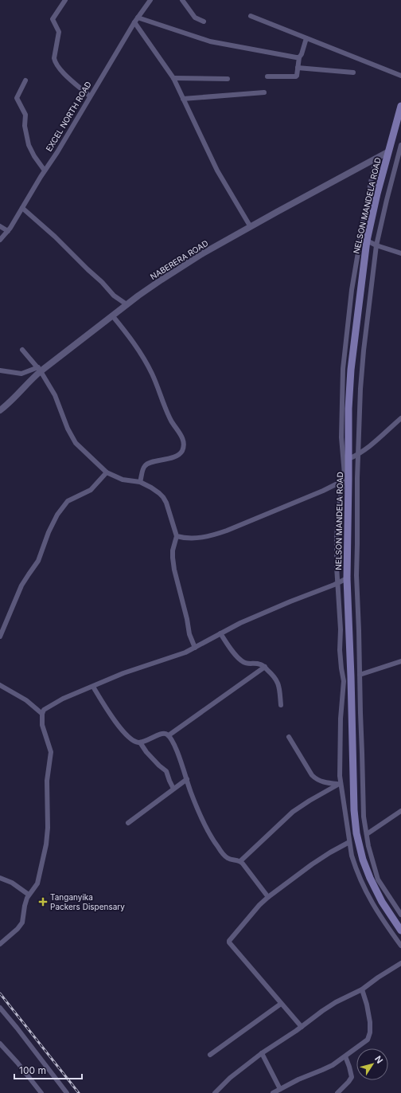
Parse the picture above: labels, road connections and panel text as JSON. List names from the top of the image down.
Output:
{
  "streets": {
    "main road": ["NELSON MANDELA ROAD"],
    "street": ["EXCEL NORTH ROAD", "NABERERA ROAD"]
  },
  "crossings": [
    ["NELSON MANDELA ROAD", "NABERERA ROAD"]
  ],
  "places": {
    "health": ["Tanganyika Packers Dispensary"]
  },
  "scale_bar": "100 m",
  "north": "top right"
}
